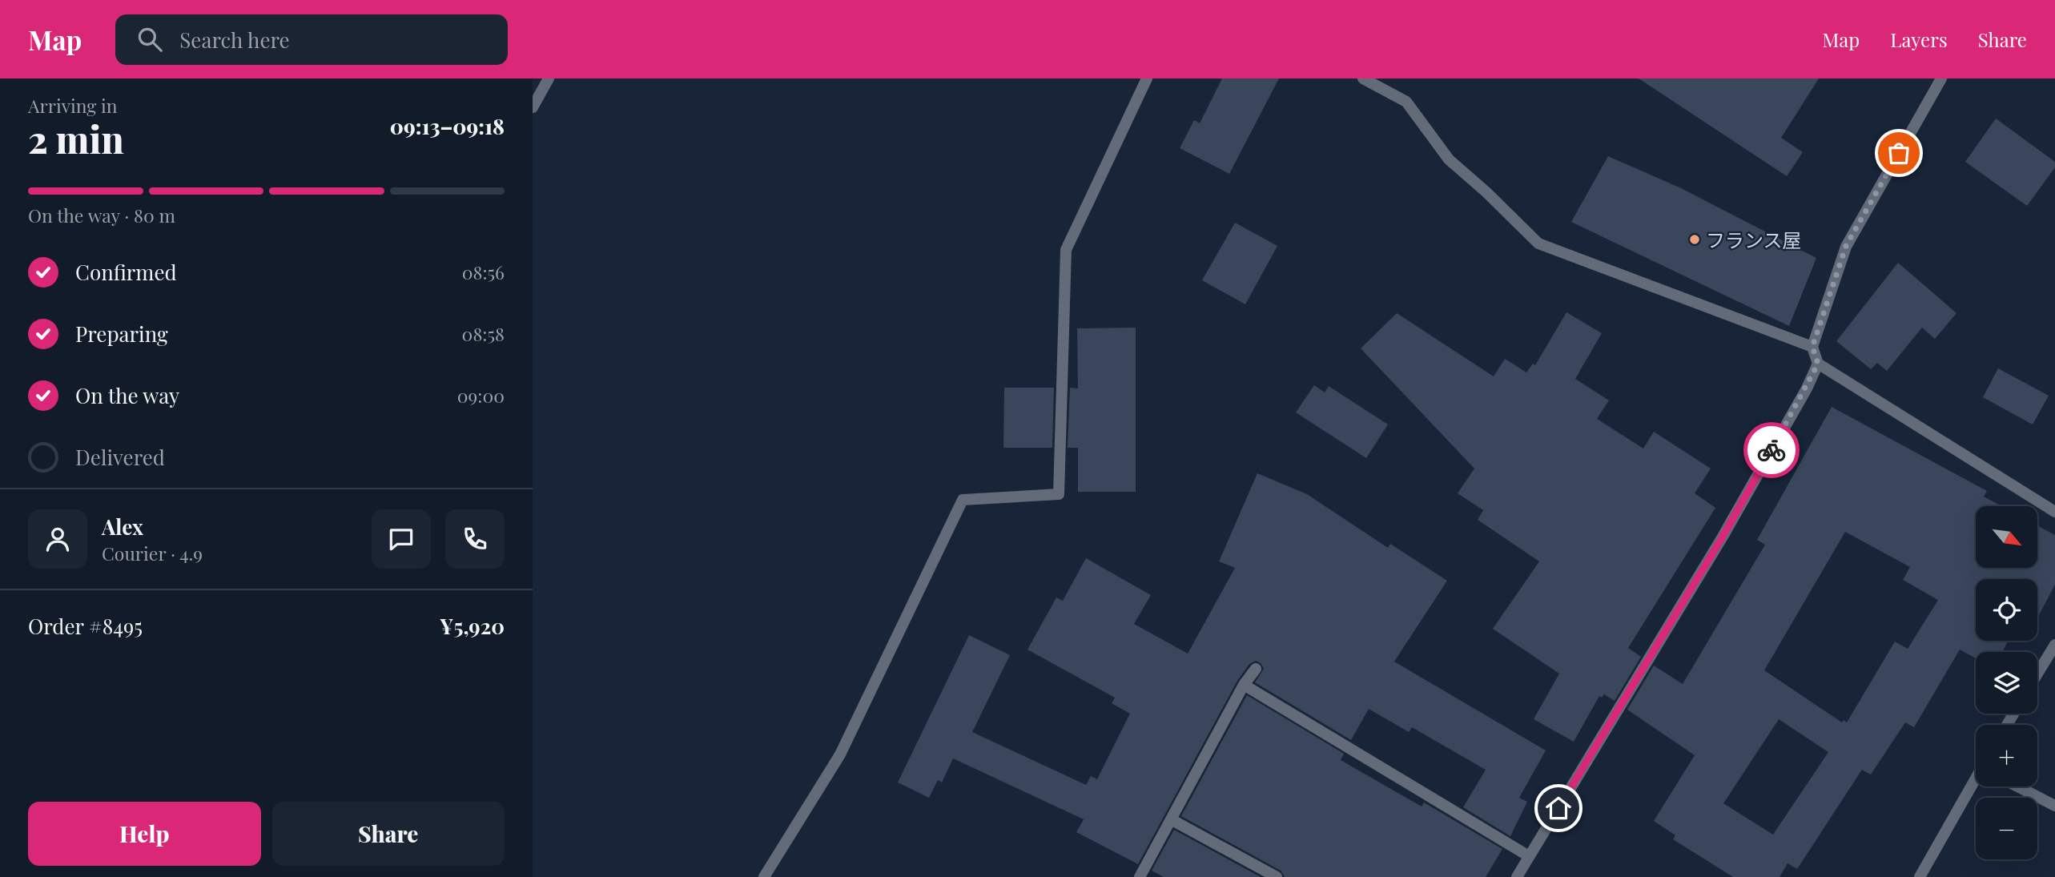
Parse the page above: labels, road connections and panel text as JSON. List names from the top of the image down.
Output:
{
  "places": ["フランス屋"],
  "north": "bottom right",
  "page": {
    "header": "Map",
    "search": "Search here",
    "nav": ["Map", "Layers", "Share"],
    "heading": ["2 min", "Arriving in", "09:13–09:18"],
    "panel": [
      "Alex",
      "Courier · 4.9",
      "Order #8495",
      "¥5,920"
    ],
    "bar": "On the way · 80 m",
    "list": [
      ["Confirmed", "08:56"],
      ["Preparing", "08:58"],
      ["On the way", "09:00"],
      "Delivered"
    ],
    "map_buttons": ["+", "−"],
    "buttons": ["Help", "Share"]
  }
}
